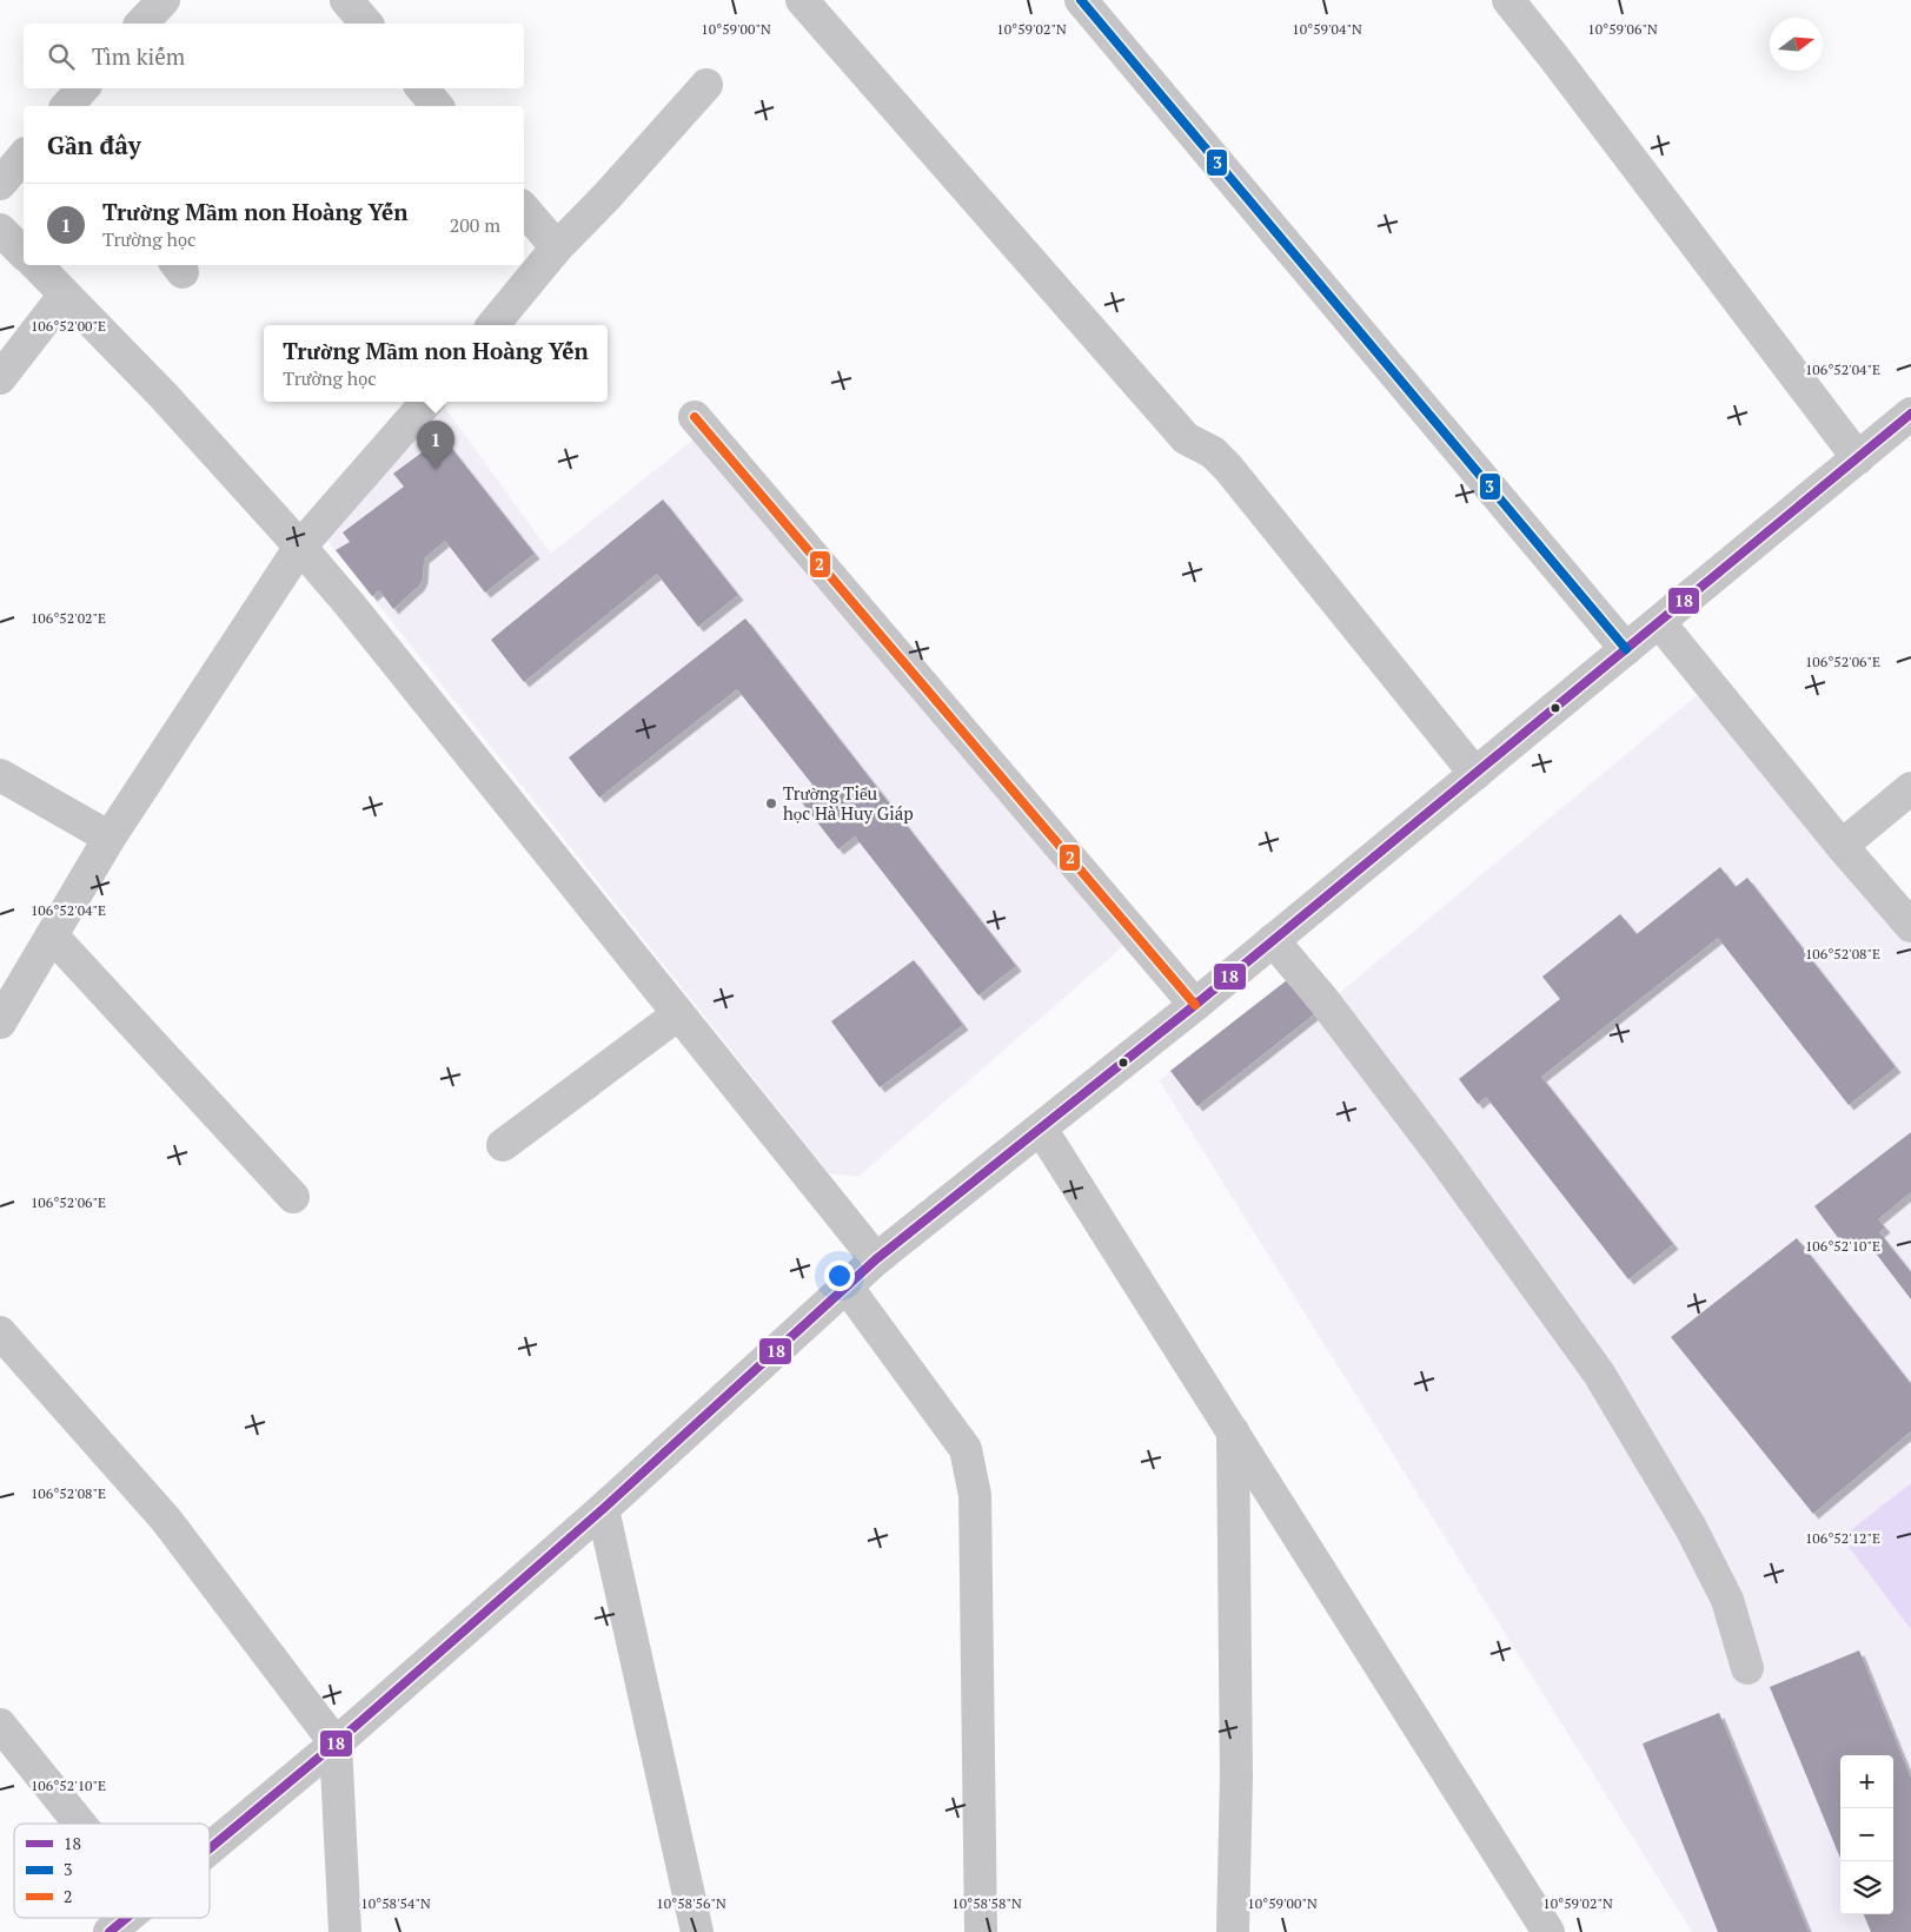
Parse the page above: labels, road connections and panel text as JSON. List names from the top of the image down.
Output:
{
  "places": ["Trường Tiểu học Hà Huy Giáp"],
  "lines": ["transit line 3", "transit line 18", "transit line 2"],
  "legend": ["18", "3", "2"],
  "north": "right",
  "page": {
    "search": "Tìm kiếm",
    "heading": "Gần đây",
    "list": [
      {
        "mark": "1",
        "name": "Trường Mầm non Hoàng Yến",
        "note": "Trường học",
        "value": "200 m"
      }
    ],
    "popup": ["Trường Mầm non Hoàng Yến", "Trường học"],
    "pins": "1",
    "map_buttons": ["+", "−"]
  },
  "coordinates": [
    "10°59'00\"N",
    "10°59'02\"N",
    "10°59'04\"N",
    "10°59'06\"N",
    "106°52'00\"E",
    "106°52'04\"E",
    "106°52'02\"E",
    "106°52'06\"E",
    "106°52'08\"E",
    "106°52'10\"E",
    "106°52'12\"E",
    "10°58'54\"N",
    "10°58'56\"N",
    "10°58'58\"N"
  ]
}
